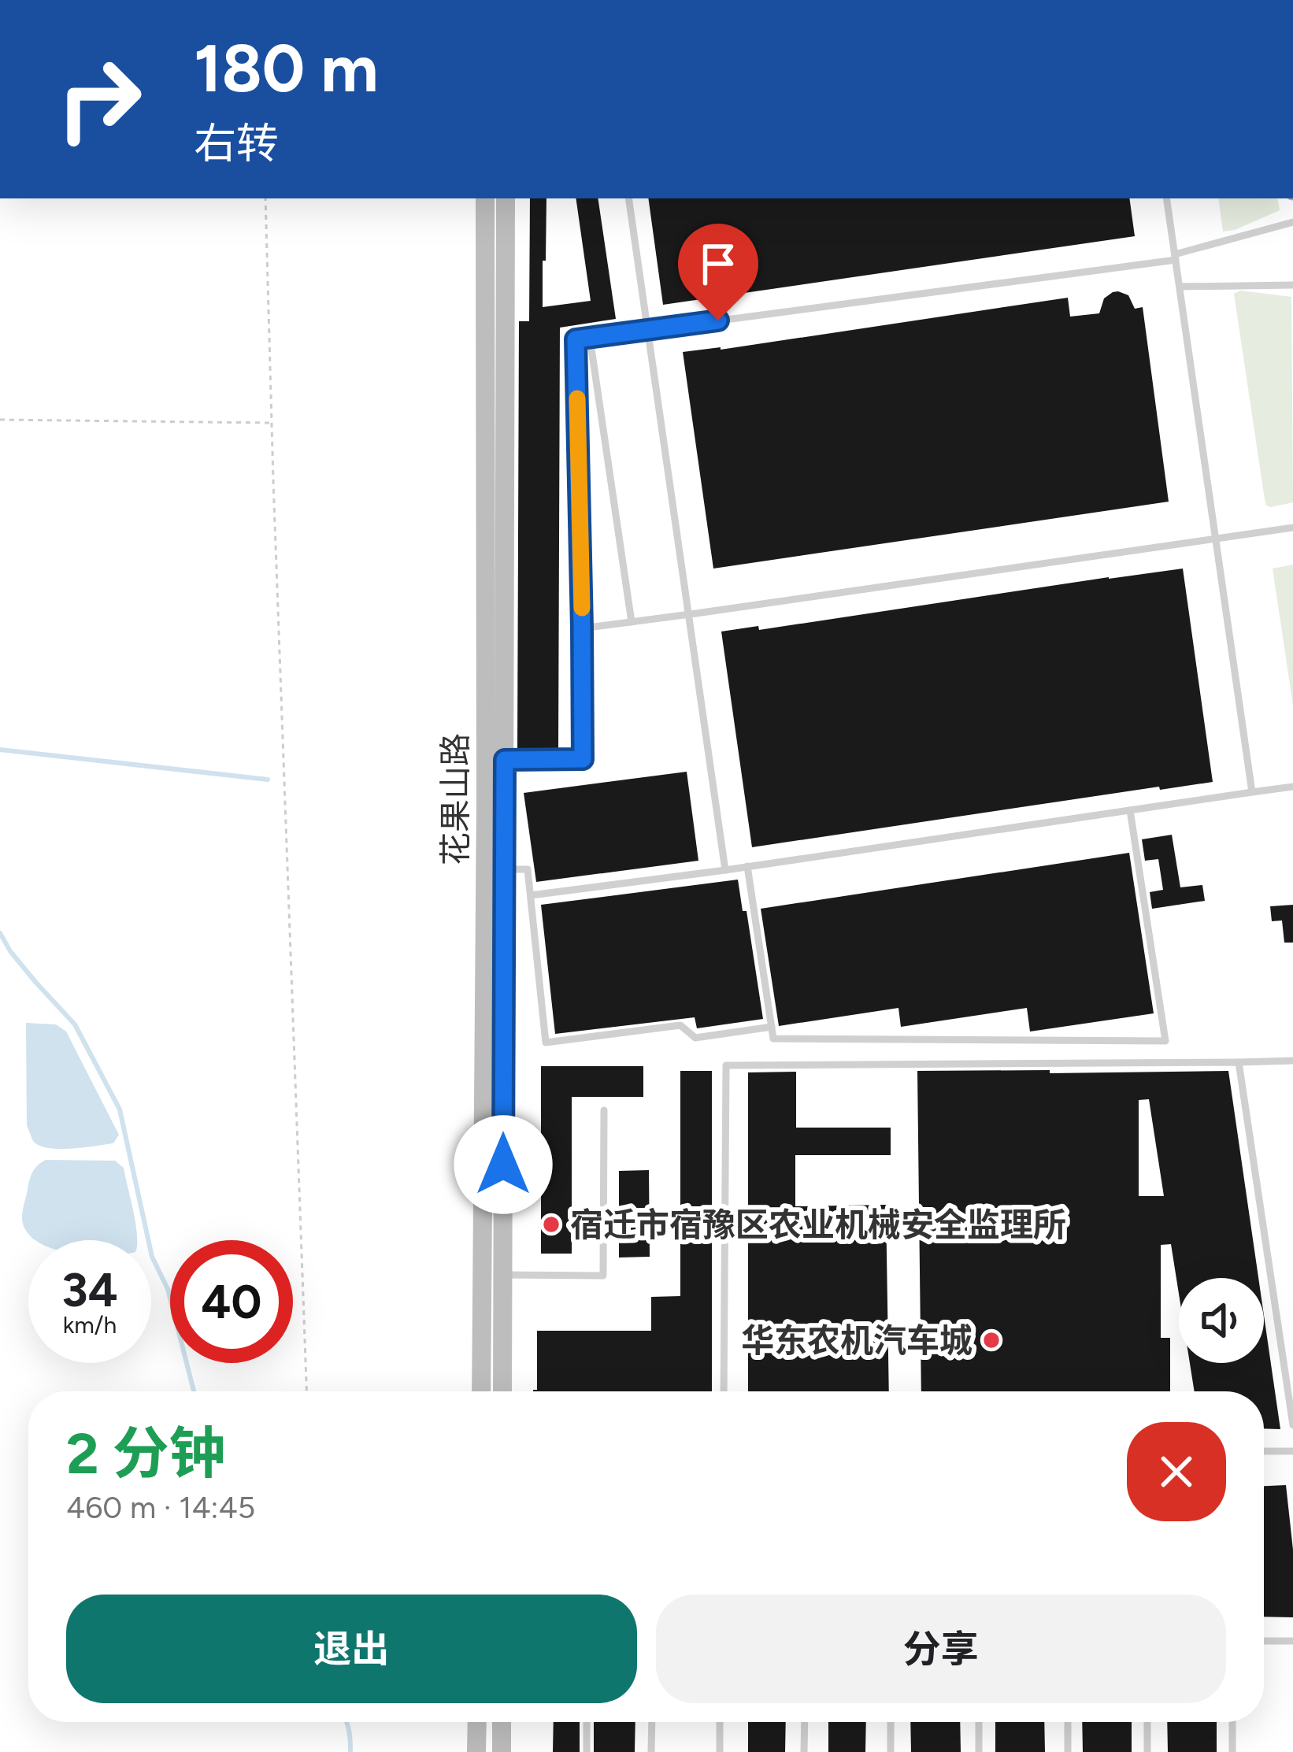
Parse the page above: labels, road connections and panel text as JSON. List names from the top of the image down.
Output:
{
  "streets": {
    "street": ["花果山路"]
  },
  "places": ["宿迁市宿豫区农业机械安全监理所", "华东农机汽车城"],
  "page": {
    "turn": ["180 m", "右转"],
    "speed": "34 km/h",
    "limit": "40",
    "heading": ["2 分钟", "460 m · 14:45"],
    "buttons": ["退出", "分享"]
  }
}
